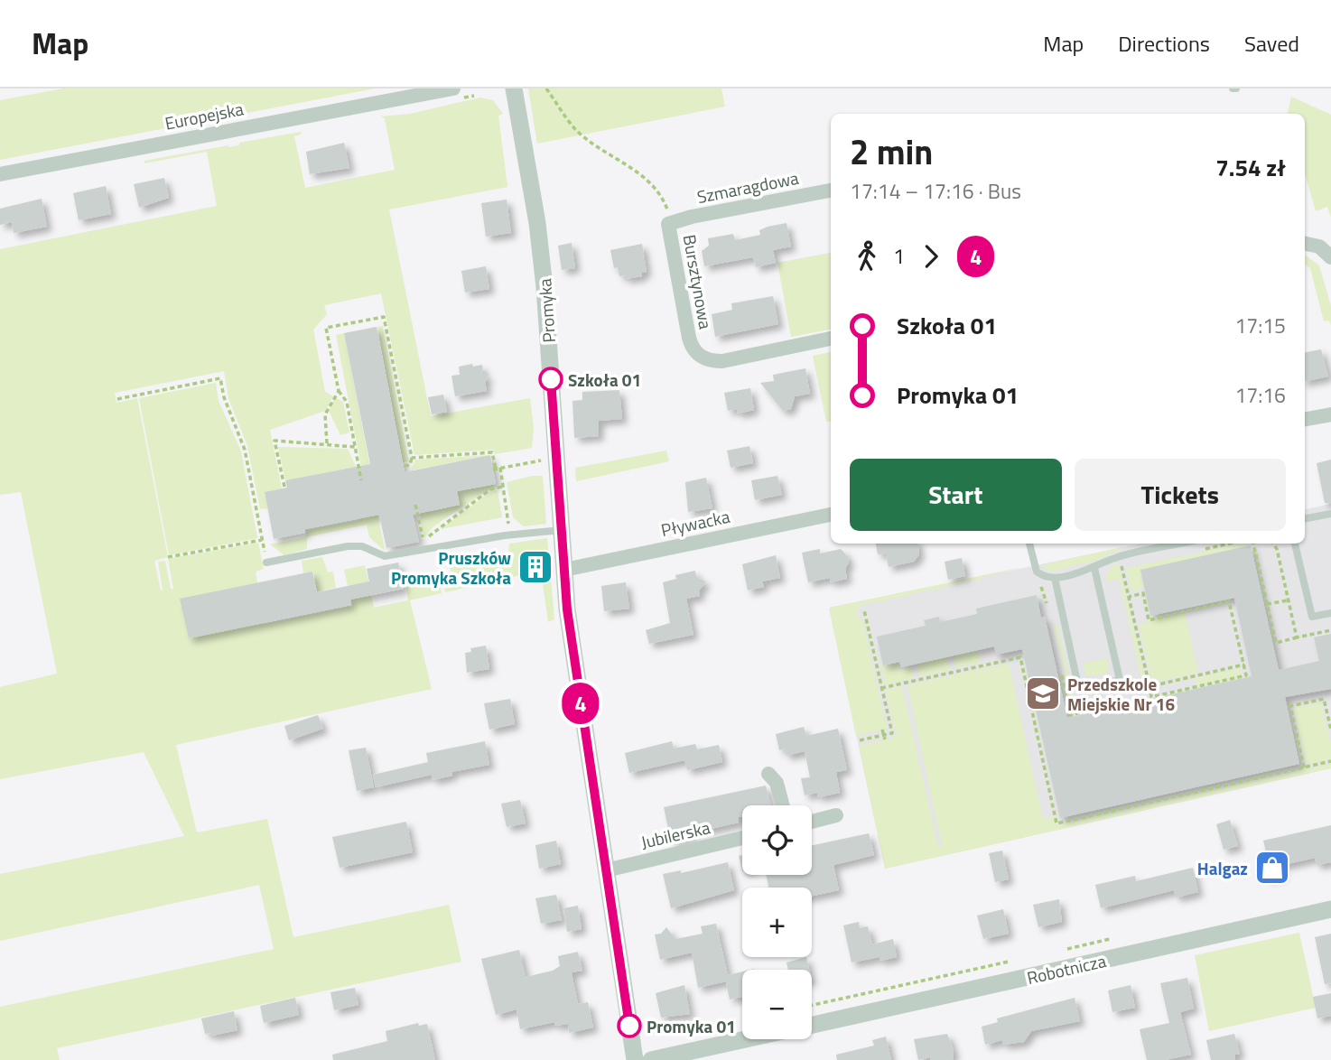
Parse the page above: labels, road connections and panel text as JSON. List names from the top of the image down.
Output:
{
  "streets": {
    "street": [
      "Europejska",
      "Szmaragdowa",
      "Bursztynowa",
      "Promyka",
      "Pływacka",
      "Jubilerska",
      "Robotnicza"
    ]
  },
  "crossings": [
    ["Szmaragdowa", "Bursztynowa"],
    ["Promyka", "Pływacka"],
    ["Promyka", "Jubilerska"]
  ],
  "places": {
    "other": ["Szkoła 01", "Promyka 01"],
    "building": ["Pruszków Promyka Szkoła"],
    "school or university": ["Przedszkole Miejskie Nr 16"],
    "shop": ["Halgaz"]
  },
  "lines": ["bus line 4"],
  "page": {
    "header": "Map",
    "nav": ["Map", "Directions", "Saved"],
    "on_map": "4",
    "heading": ["2 min", "17:14 – 17:16 · Bus", "7.54 zł"],
    "legs": ["1", "4"],
    "list": [
      {
        "name": "Szkoła 01",
        "value": "17:15"
      },
      {
        "name": "Promyka 01",
        "value": "17:16"
      }
    ],
    "buttons": ["Start", "Tickets"],
    "map_buttons": ["+", "−"]
  }
}
